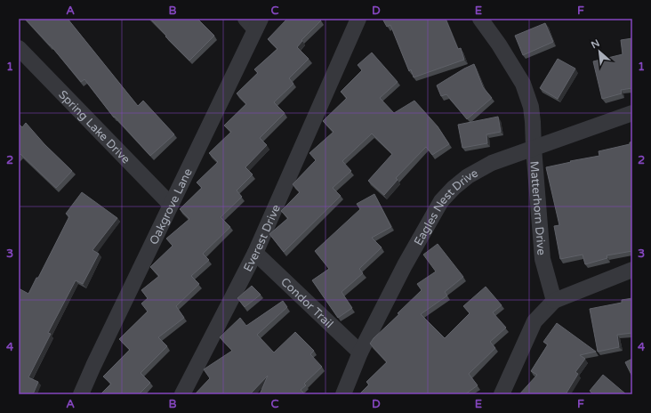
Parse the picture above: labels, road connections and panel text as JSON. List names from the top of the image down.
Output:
{
  "streets": {
    "street": [
      "Spring Lake Drive",
      "Oakgrove Lane",
      "Matterhorn Drive",
      "Eagles Nest Drive",
      "Everest Drive",
      "Condor Trail"
    ]
  },
  "crossings": [
    ["Spring Lake Drive", "Oakgrove Lane"],
    ["Matterhorn Drive", "Eagles Nest Drive"],
    ["Eagles Nest Drive", "Condor Trail"],
    ["Everest Drive", "Condor Trail"]
  ],
  "north": "top left",
  "grid": {
    "columns": [
      "A",
      "B",
      "C",
      "D",
      "E",
      "F"
    ],
    "rows": [
      "1",
      "2",
      "3",
      "4"
    ]
  }
}
